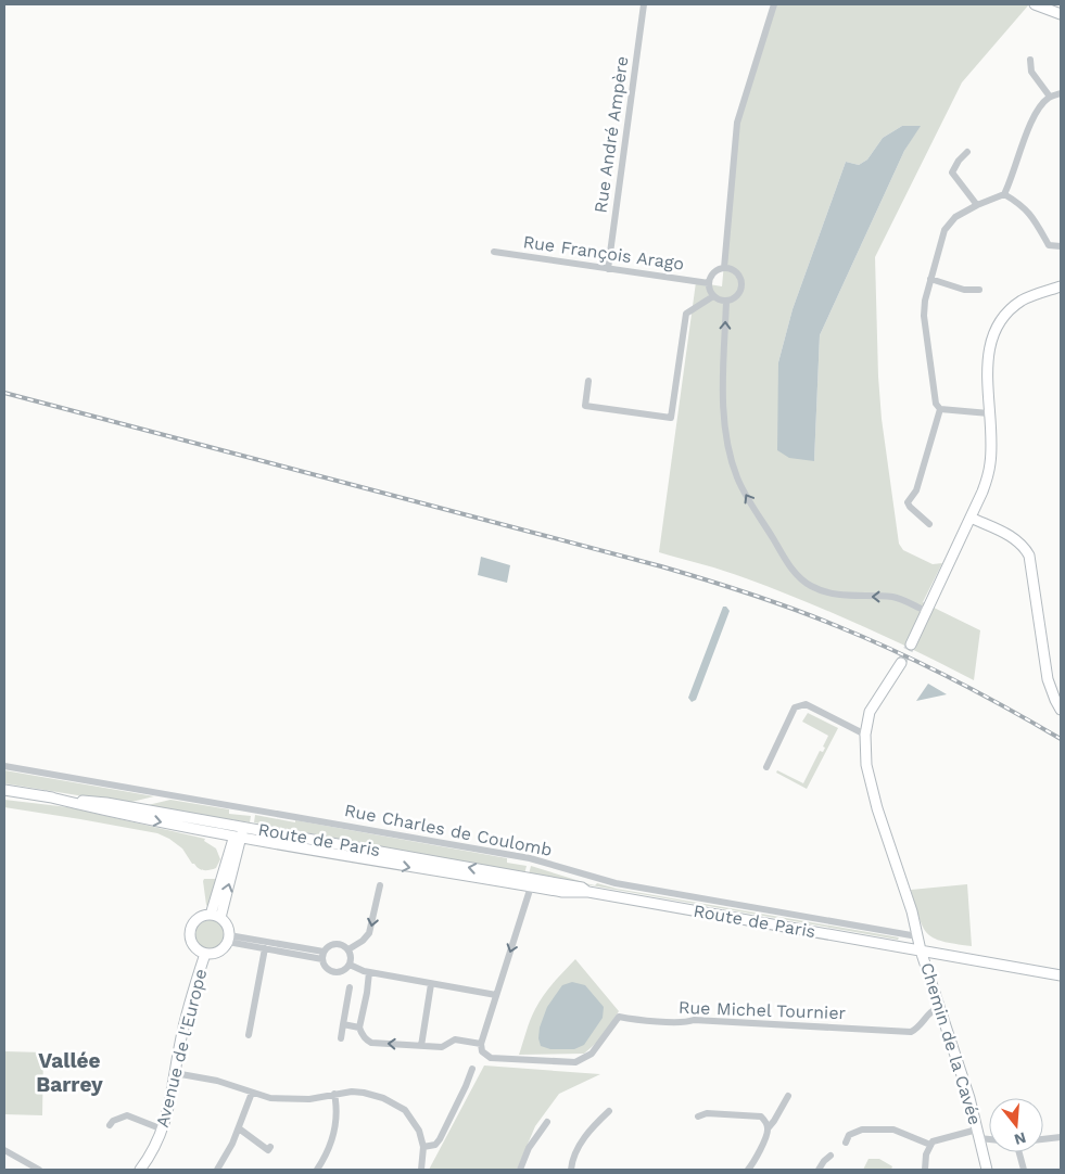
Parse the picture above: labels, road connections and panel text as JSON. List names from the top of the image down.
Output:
{
  "streets": {
    "street": [
      "Rue André Ampère",
      "Rue François Arago",
      "Rue Charles de Coulomb",
      "Route de Paris",
      "Rue Michel Tournier",
      "Chemin de la Cavée",
      "Avenue de l'Europe"
    ]
  },
  "crossings": [
    ["Rue André Ampère", "Rue François Arago"],
    ["Rue Charles de Coulomb", "Chemin de la Cavée"],
    ["Route de Paris", "Chemin de la Cavée"],
    ["Rue Michel Tournier", "Chemin de la Cavée"]
  ],
  "districts": ["Vallée Barrey"],
  "north": "bottom"
}
